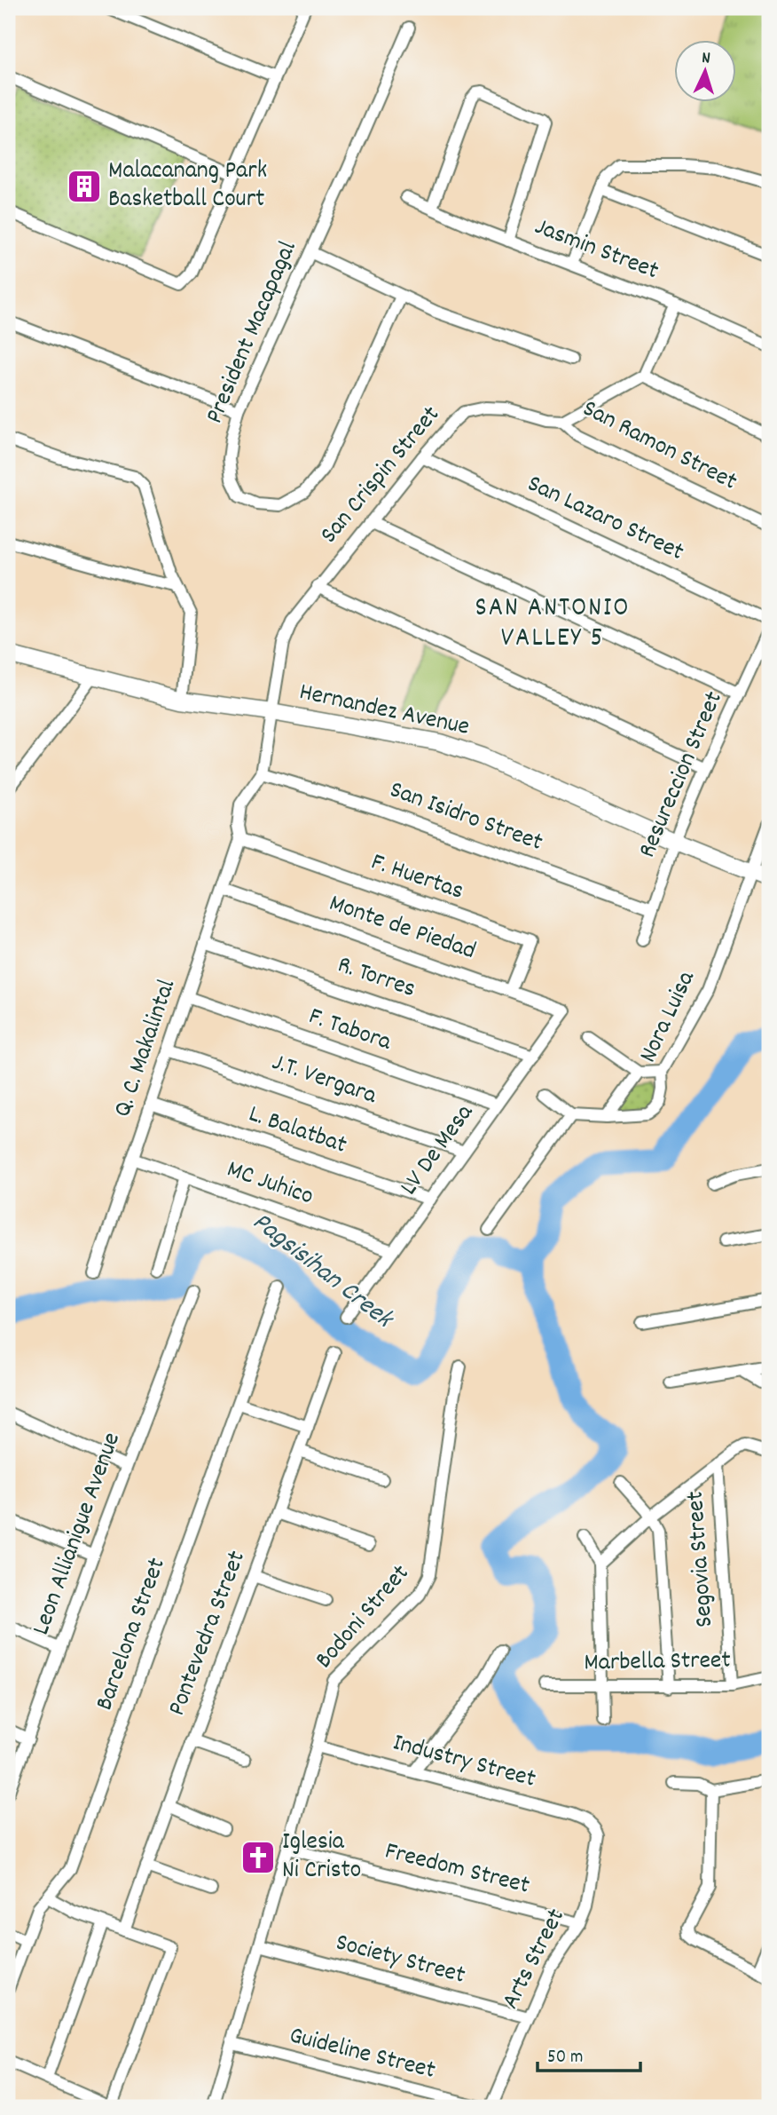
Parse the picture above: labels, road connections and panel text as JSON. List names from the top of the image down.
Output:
{
  "streets": {
    "street": [
      "Jasmin Street",
      "President Macapagal",
      "San Ramon Street",
      "San Crispin Street",
      "San Lazaro Street",
      "Hernandez Avenue",
      "Resureccion Street",
      "San Isidro Street",
      "F. Huertas",
      "Monte de Piedad",
      "R. Torres",
      "Nora Luisa",
      "F. Tabora",
      "Q. C. Makalintal",
      "J.T. Vergara",
      "L. Balatbat",
      "LV De Mesa",
      "MC Juhico",
      "Leon Allianigue Avenue",
      "Segovia Street",
      "Bodoni Street",
      "Pontevedra Street",
      "Barcelona Street",
      "Marbella Street",
      "Industry Street",
      "Freedom Street",
      "Arts Street",
      "Society Street",
      "Guideline Street"
    ]
  },
  "crossings": [
    ["San Ramon Street", "San Crispin Street"],
    ["San Crispin Street", "San Lazaro Street"],
    ["San Crispin Street", "Hernandez Avenue"],
    ["San Crispin Street", "San Isidro Street"],
    ["San Crispin Street", "Q. C. Makalintal"],
    ["Hernandez Avenue", "Resureccion Street"],
    ["Hernandez Avenue", "Nora Luisa"],
    ["Resureccion Street", "San Isidro Street"],
    ["San Isidro Street", "Q. C. Makalintal"],
    ["F. Huertas", "Monte de Piedad"],
    ["F. Huertas", "Q. C. Makalintal"],
    ["Monte de Piedad", "Q. C. Makalintal"],
    ["Monte de Piedad", "LV De Mesa"],
    ["R. Torres", "Q. C. Makalintal"],
    ["R. Torres", "LV De Mesa"],
    ["F. Tabora", "Q. C. Makalintal"],
    ["F. Tabora", "LV De Mesa"],
    ["Q. C. Makalintal", "J.T. Vergara"],
    ["Q. C. Makalintal", "L. Balatbat"],
    ["Q. C. Makalintal", "MC Juhico"],
    ["J.T. Vergara", "LV De Mesa"],
    ["L. Balatbat", "LV De Mesa"],
    ["LV De Mesa", "MC Juhico"],
    ["Segovia Street", "Marbella Street"],
    ["Bodoni Street", "Industry Street"],
    ["Bodoni Street", "Freedom Street"],
    ["Bodoni Street", "Society Street"],
    ["Bodoni Street", "Guideline Street"],
    ["Industry Street", "Arts Street"],
    ["Freedom Street", "Arts Street"],
    ["Arts Street", "Society Street"]
  ],
  "districts": ["SAN ANTONIO VALLEY 5"],
  "water": ["Pagsisihan Creek"],
  "places": {
    "building": ["Malacanang Park Basketball Court"],
    "church": ["Iglesia Ni Cristo"]
  },
  "scale_bar": "50 m",
  "north": "top"
}
